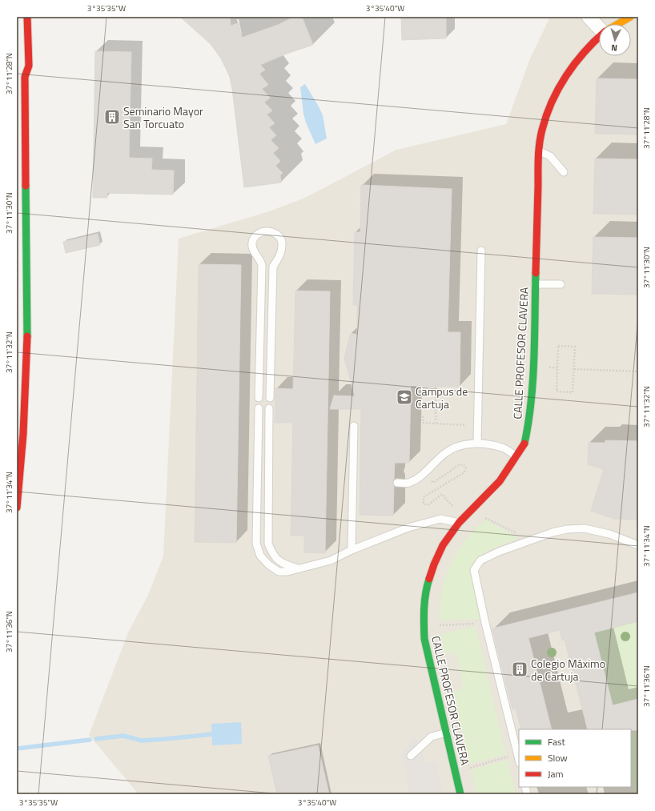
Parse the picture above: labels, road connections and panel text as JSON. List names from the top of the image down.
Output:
{
  "streets": {
    "street": ["CALLE PROFESOR CLAVERA"]
  },
  "places": {
    "building": ["Seminario Mayor San Torcuato", "Colegio Máximo de Cartuja"],
    "school or university": ["Campus de Cartuja"]
  },
  "legend": ["Fast", "Slow", "Jam"],
  "north": "bottom",
  "coordinates": [
    "3°35'35\"W",
    "3°35'40\"W",
    "37°11'28\"N",
    "37°11'30\"N",
    "37°11'32\"N",
    "37°11'34\"N",
    "37°11'36\"N"
  ]
}
